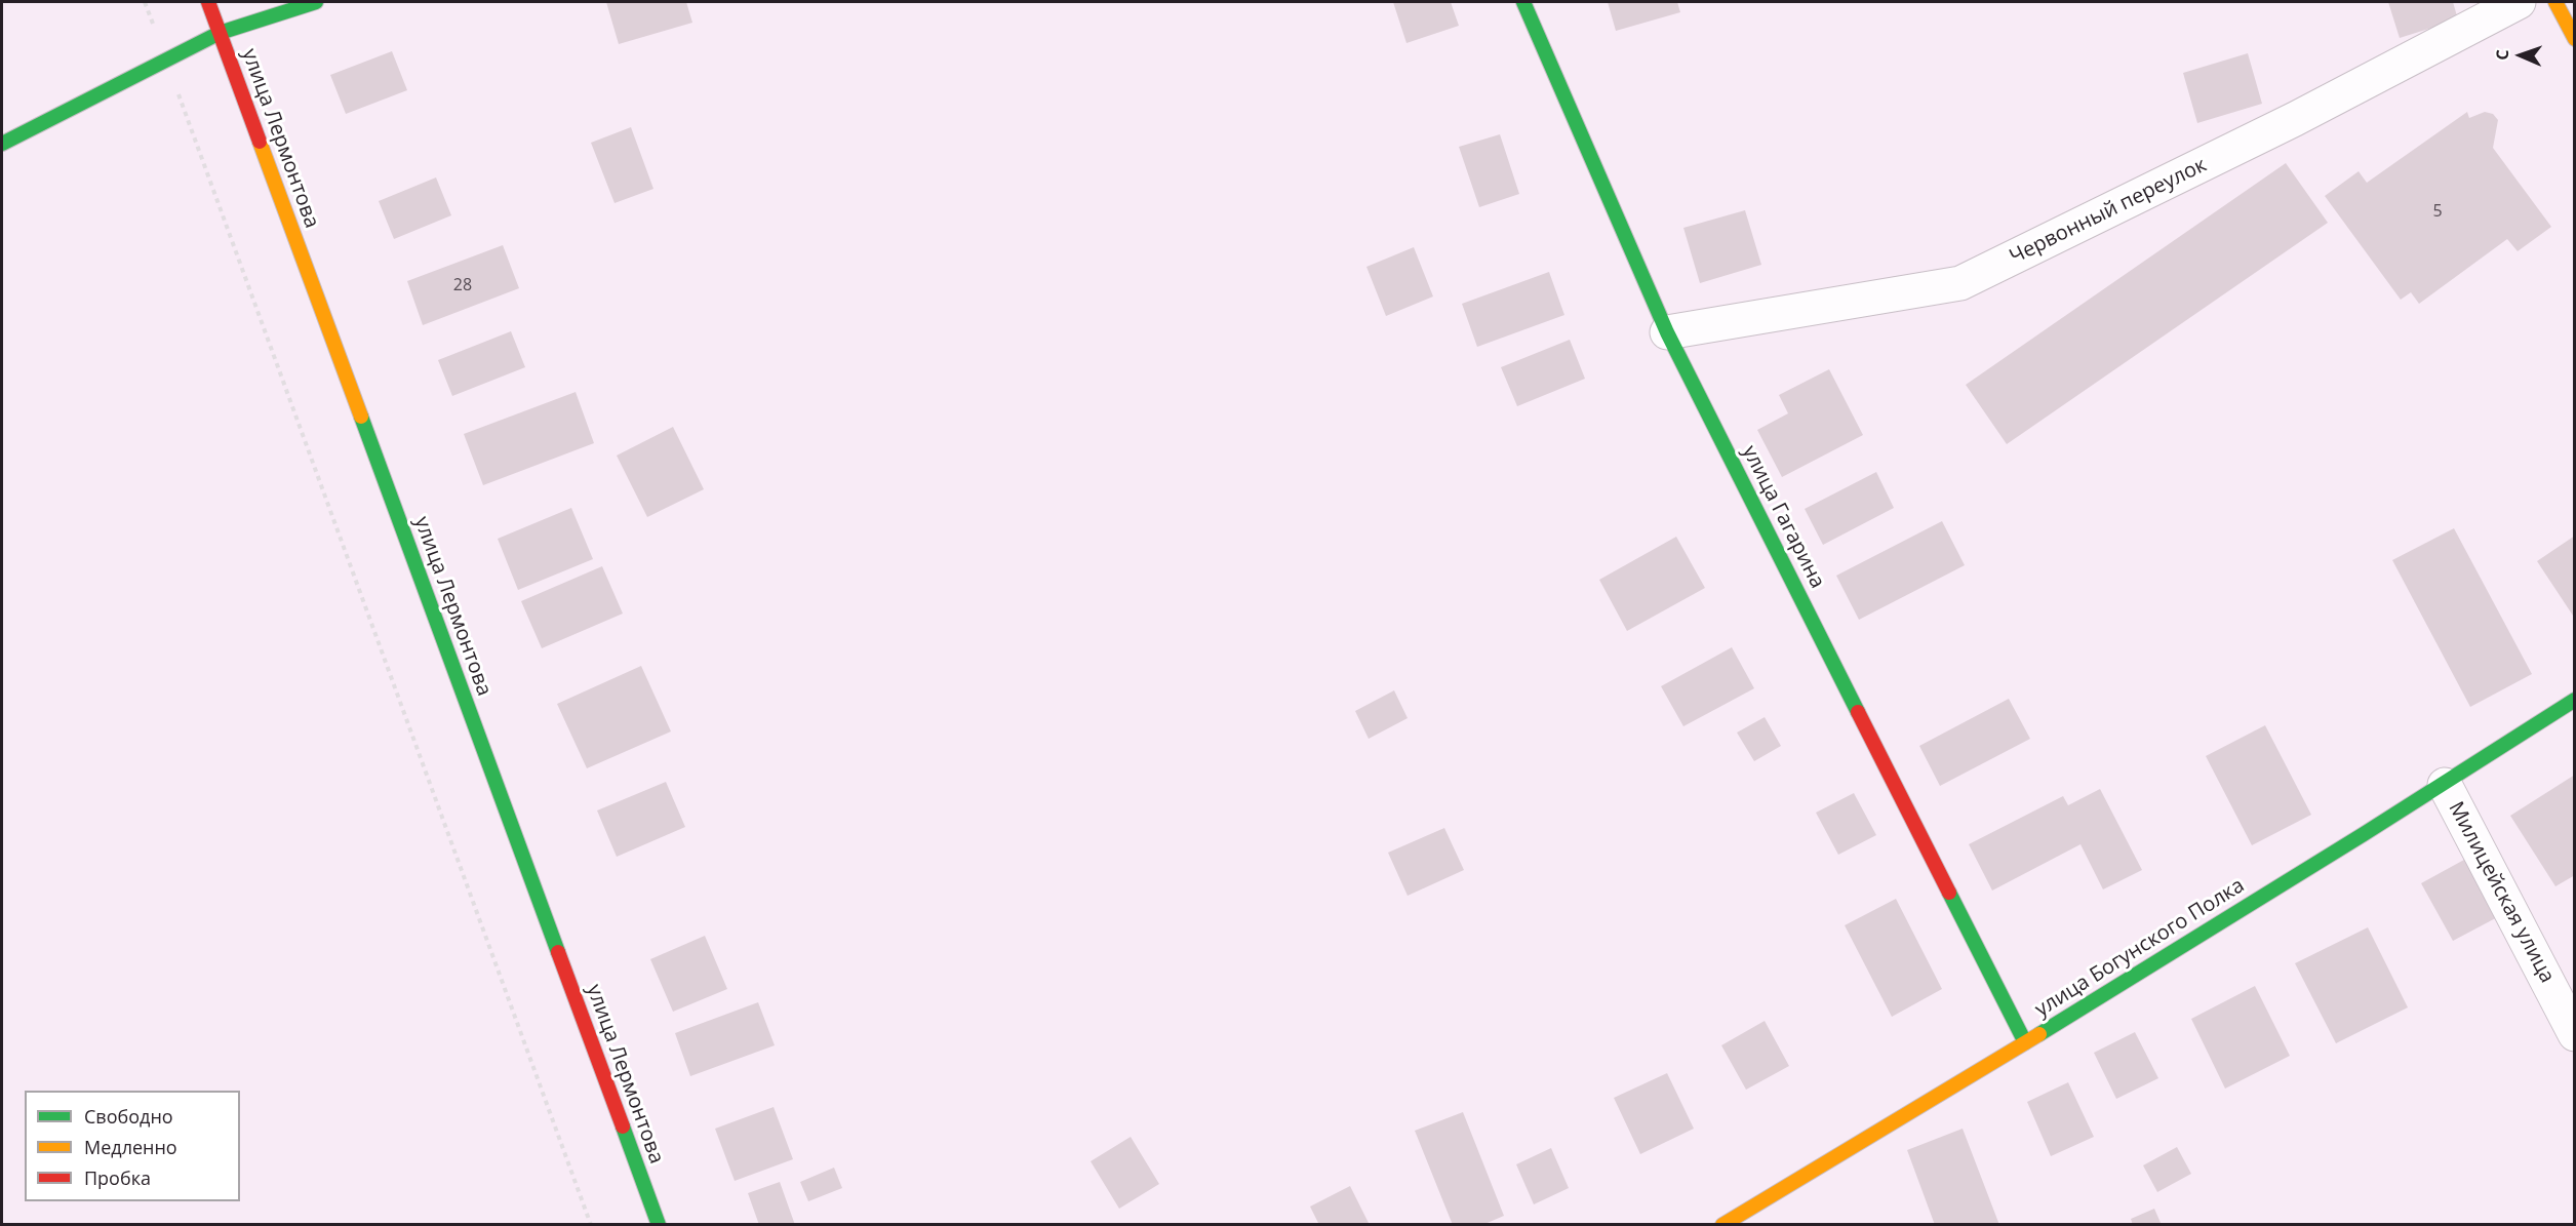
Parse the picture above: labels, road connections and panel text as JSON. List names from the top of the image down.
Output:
{
  "streets": {
    "street": [
      "улица Лермонтова",
      "Червонный переулок",
      "улица Гагарина",
      "Милицейская улица",
      "улица Богунского Полка"
    ]
  },
  "crossings": [
    ["Червонный переулок", "улица Гагарина"],
    ["улица Гагарина", "улица Богунского Полка"],
    ["Милицейская улица", "улица Богунского Полка"]
  ],
  "house_numbers": ["5", "28"],
  "legend": ["Свободно", "Медленно", "Пробка"],
  "north": "left"
}
